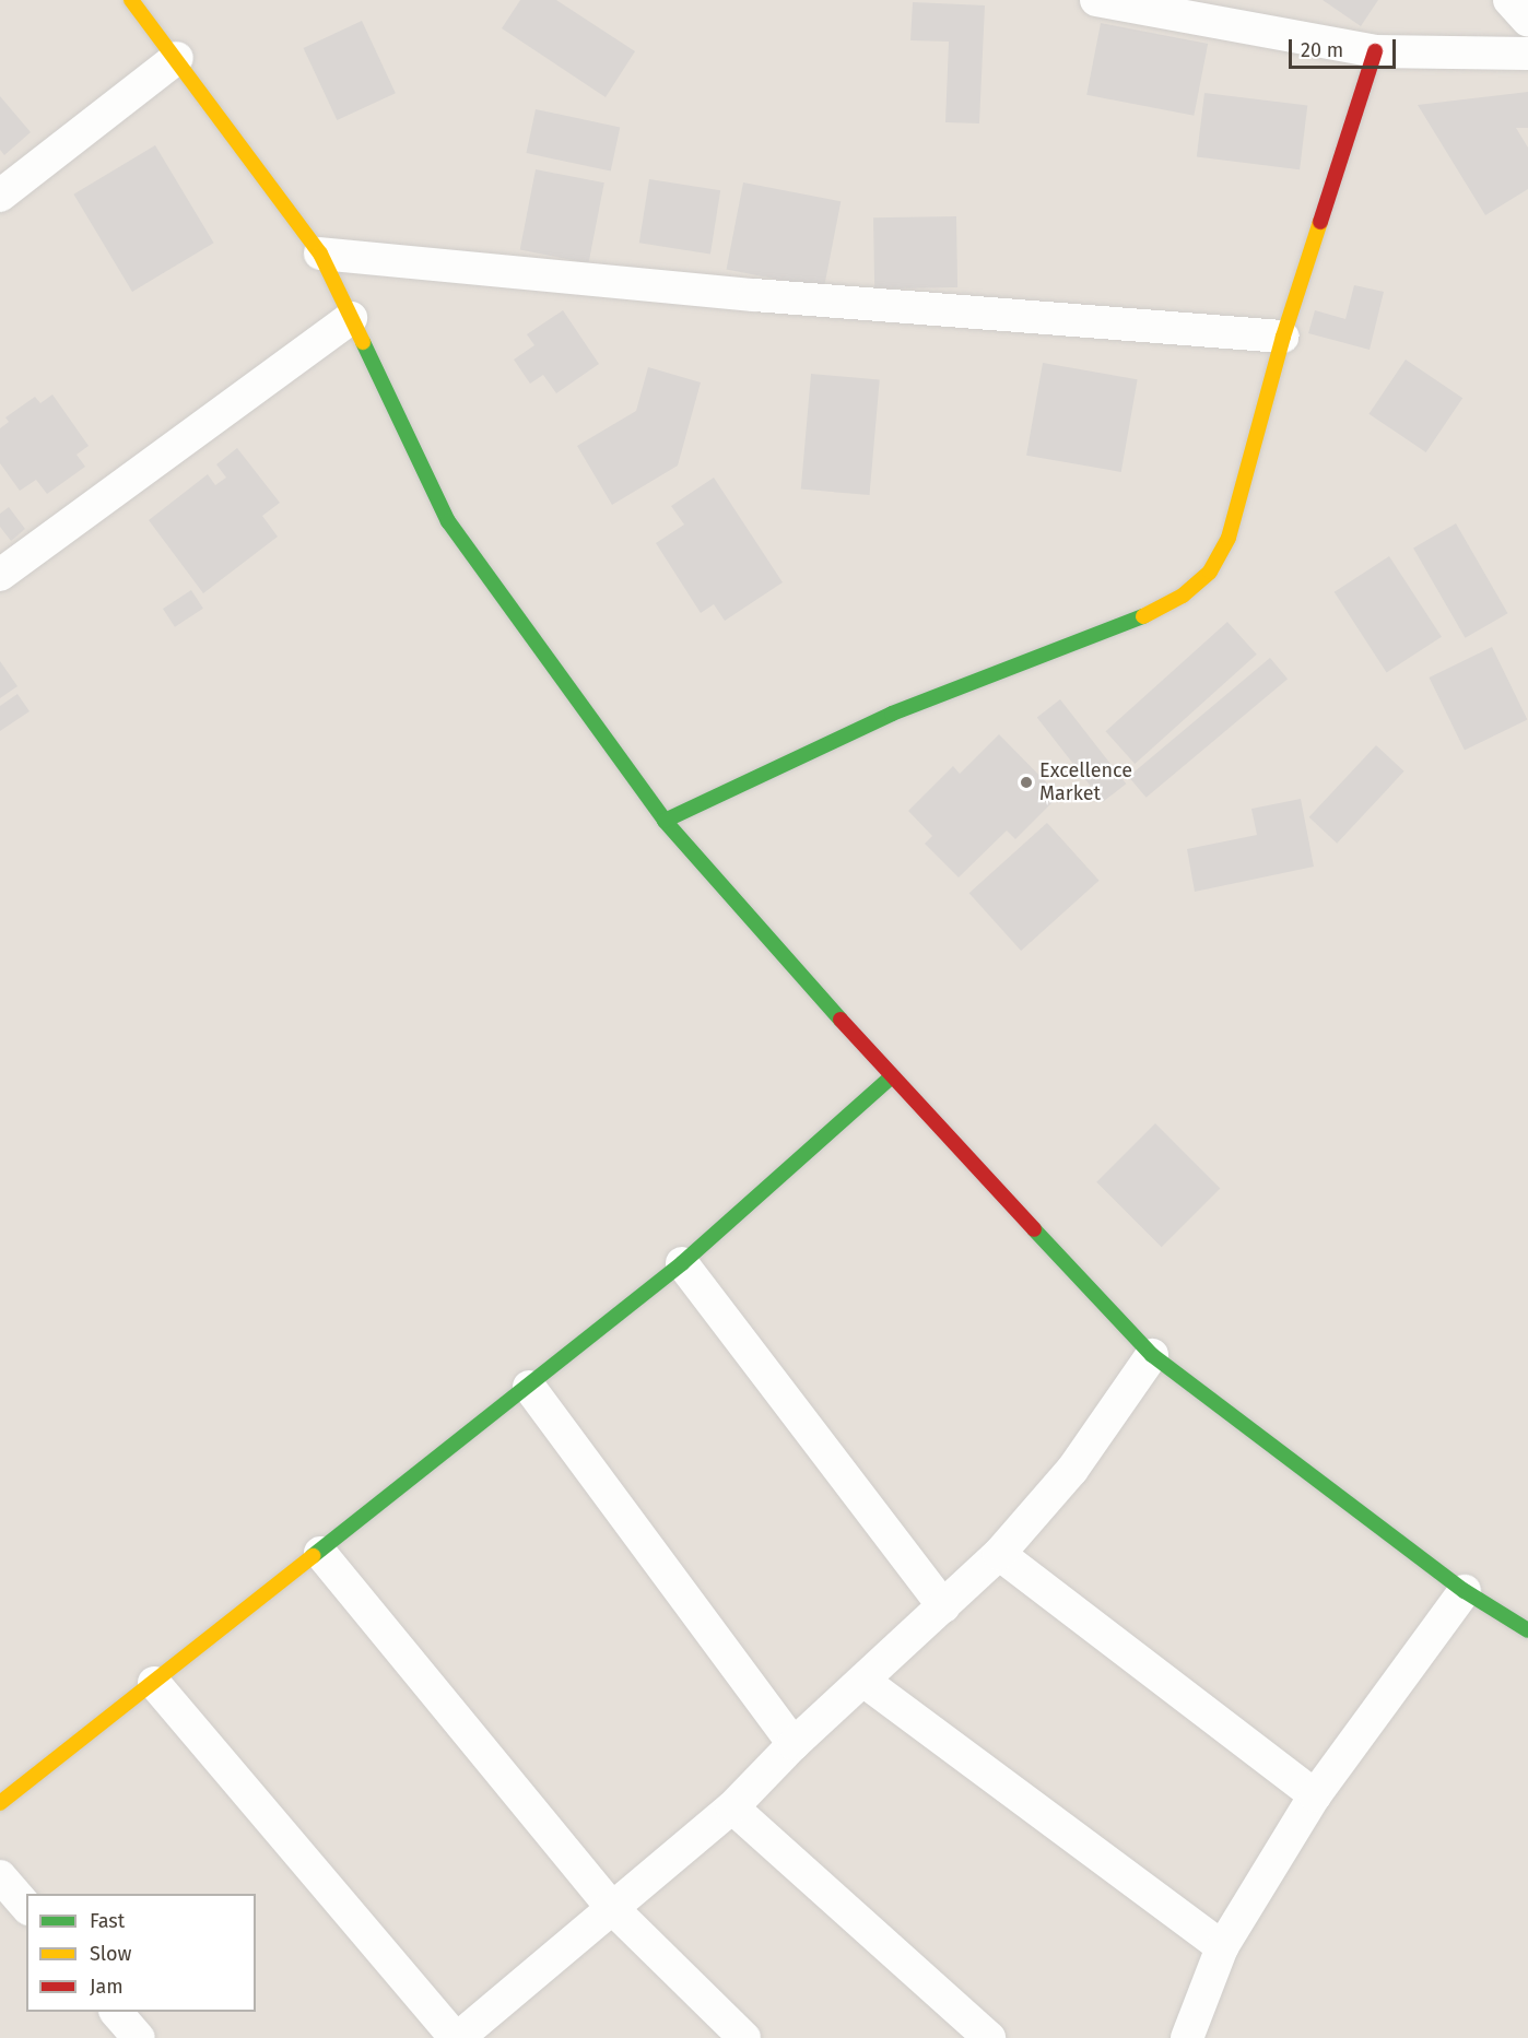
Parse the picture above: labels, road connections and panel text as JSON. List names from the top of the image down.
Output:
{
  "places": ["Excellence Market"],
  "legend": ["Fast", "Slow", "Jam"],
  "scale_bar": "20 m"
}
